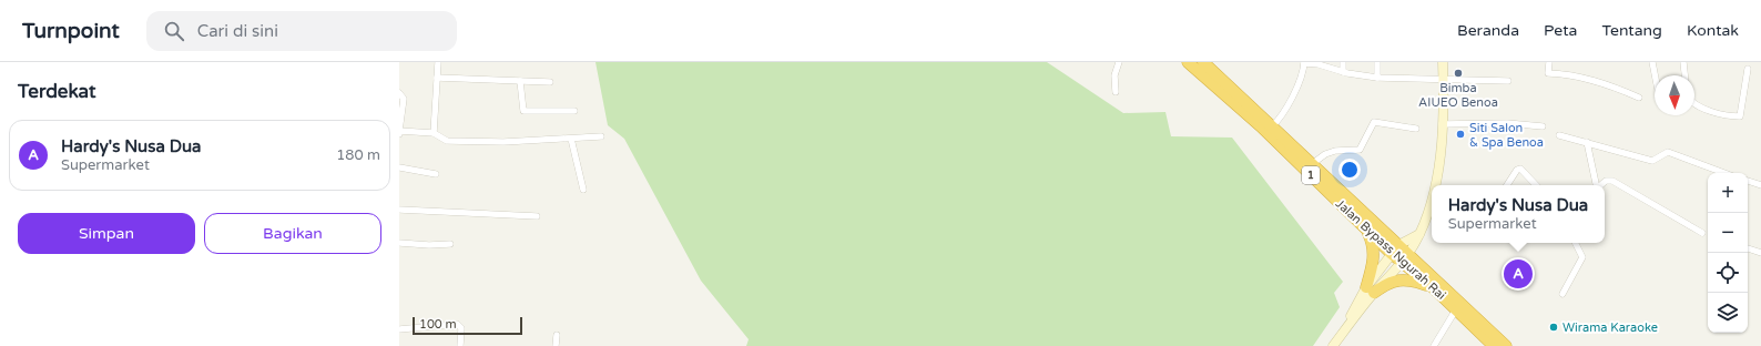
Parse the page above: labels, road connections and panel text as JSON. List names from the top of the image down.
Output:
{
  "streets": {
    "highway": ["1", "Jalan Bypass Ngurah Rai"]
  },
  "places": ["Bimba AIUEO Benoa", "Siti Salon & Spa Benoa", "Wirama Karaoke"],
  "scale_bar": "100 m",
  "north": "bottom",
  "page": {
    "header": "Turnpoint",
    "search": "Cari di sini",
    "nav": [
      "Beranda",
      "Peta",
      "Tentang",
      "Kontak"
    ],
    "heading": "Terdekat",
    "list": [
      {
        "mark": "A",
        "name": "Hardy's Nusa Dua",
        "note": "Supermarket",
        "value": "180 m"
      }
    ],
    "map_buttons": ["+", "−"],
    "popup": ["Hardy's Nusa Dua", "Supermarket"],
    "buttons": ["Simpan", "Bagikan"],
    "pins": "A",
    "scale": "100 m"
  }
}
